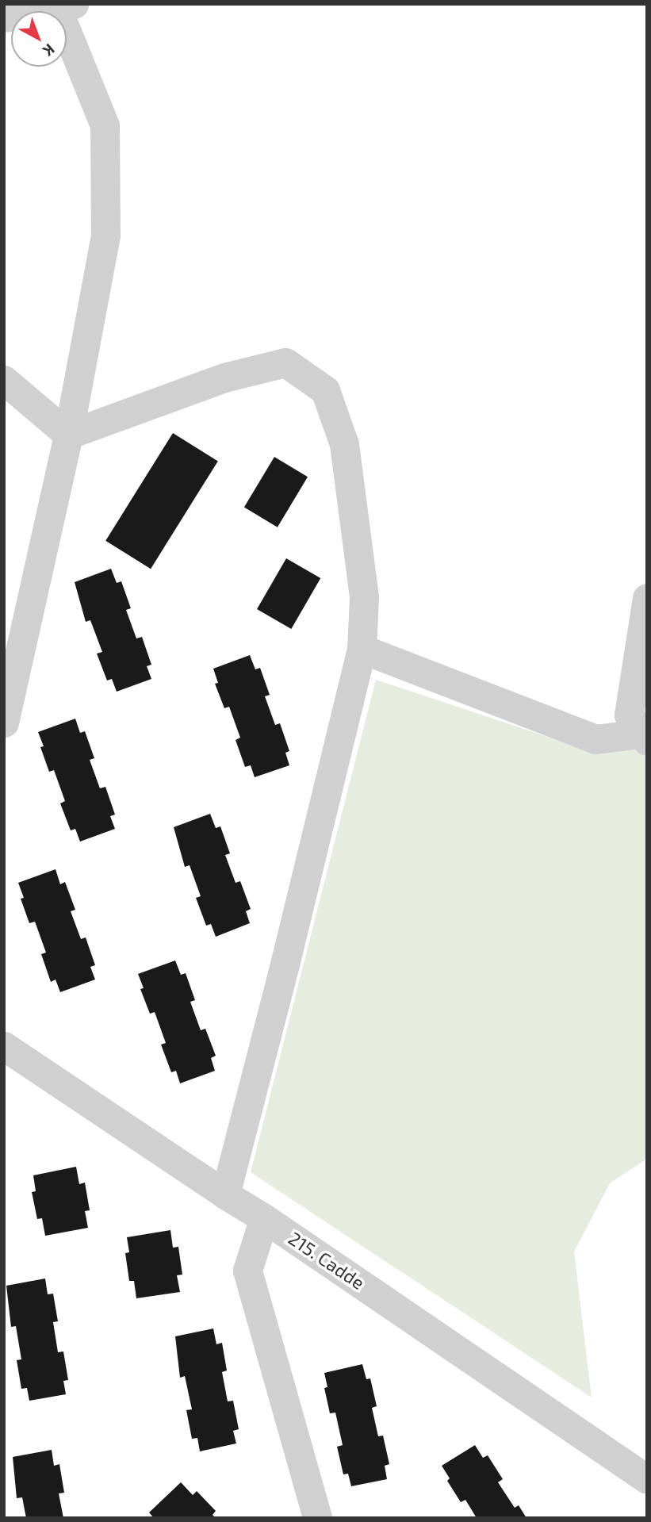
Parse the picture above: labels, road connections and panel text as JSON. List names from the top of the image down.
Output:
{
  "streets": {
    "street": ["215. Cadde"]
  },
  "north": "bottom right"
}
